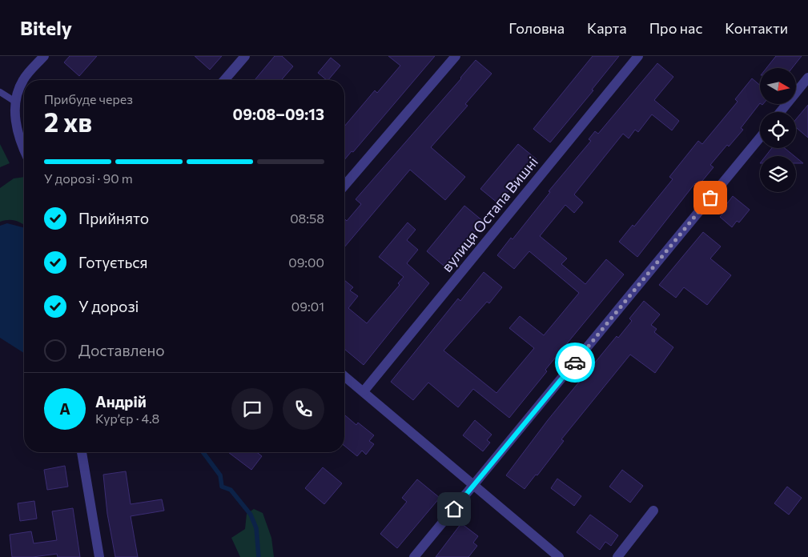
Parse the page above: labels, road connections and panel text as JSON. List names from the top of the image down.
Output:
{
  "streets": {
    "street": ["вулиця Остапа Вишні"]
  },
  "north": "right",
  "page": {
    "header": "Bitely",
    "nav": [
      "Головна",
      "Карта",
      "Про нас",
      "Контакти"
    ],
    "heading": ["2 хв", "Прибуде через", "09:08–09:13"],
    "panel": ["Андрій", "Кур’єр · 4.8"],
    "bar": "У дорозі · 90 m",
    "list": [
      ["Прийнято", "08:58"],
      ["Готується", "09:00"],
      ["У дорозі", "09:01"],
      "Доставлено"
    ],
    "round": "А"
  }
}
